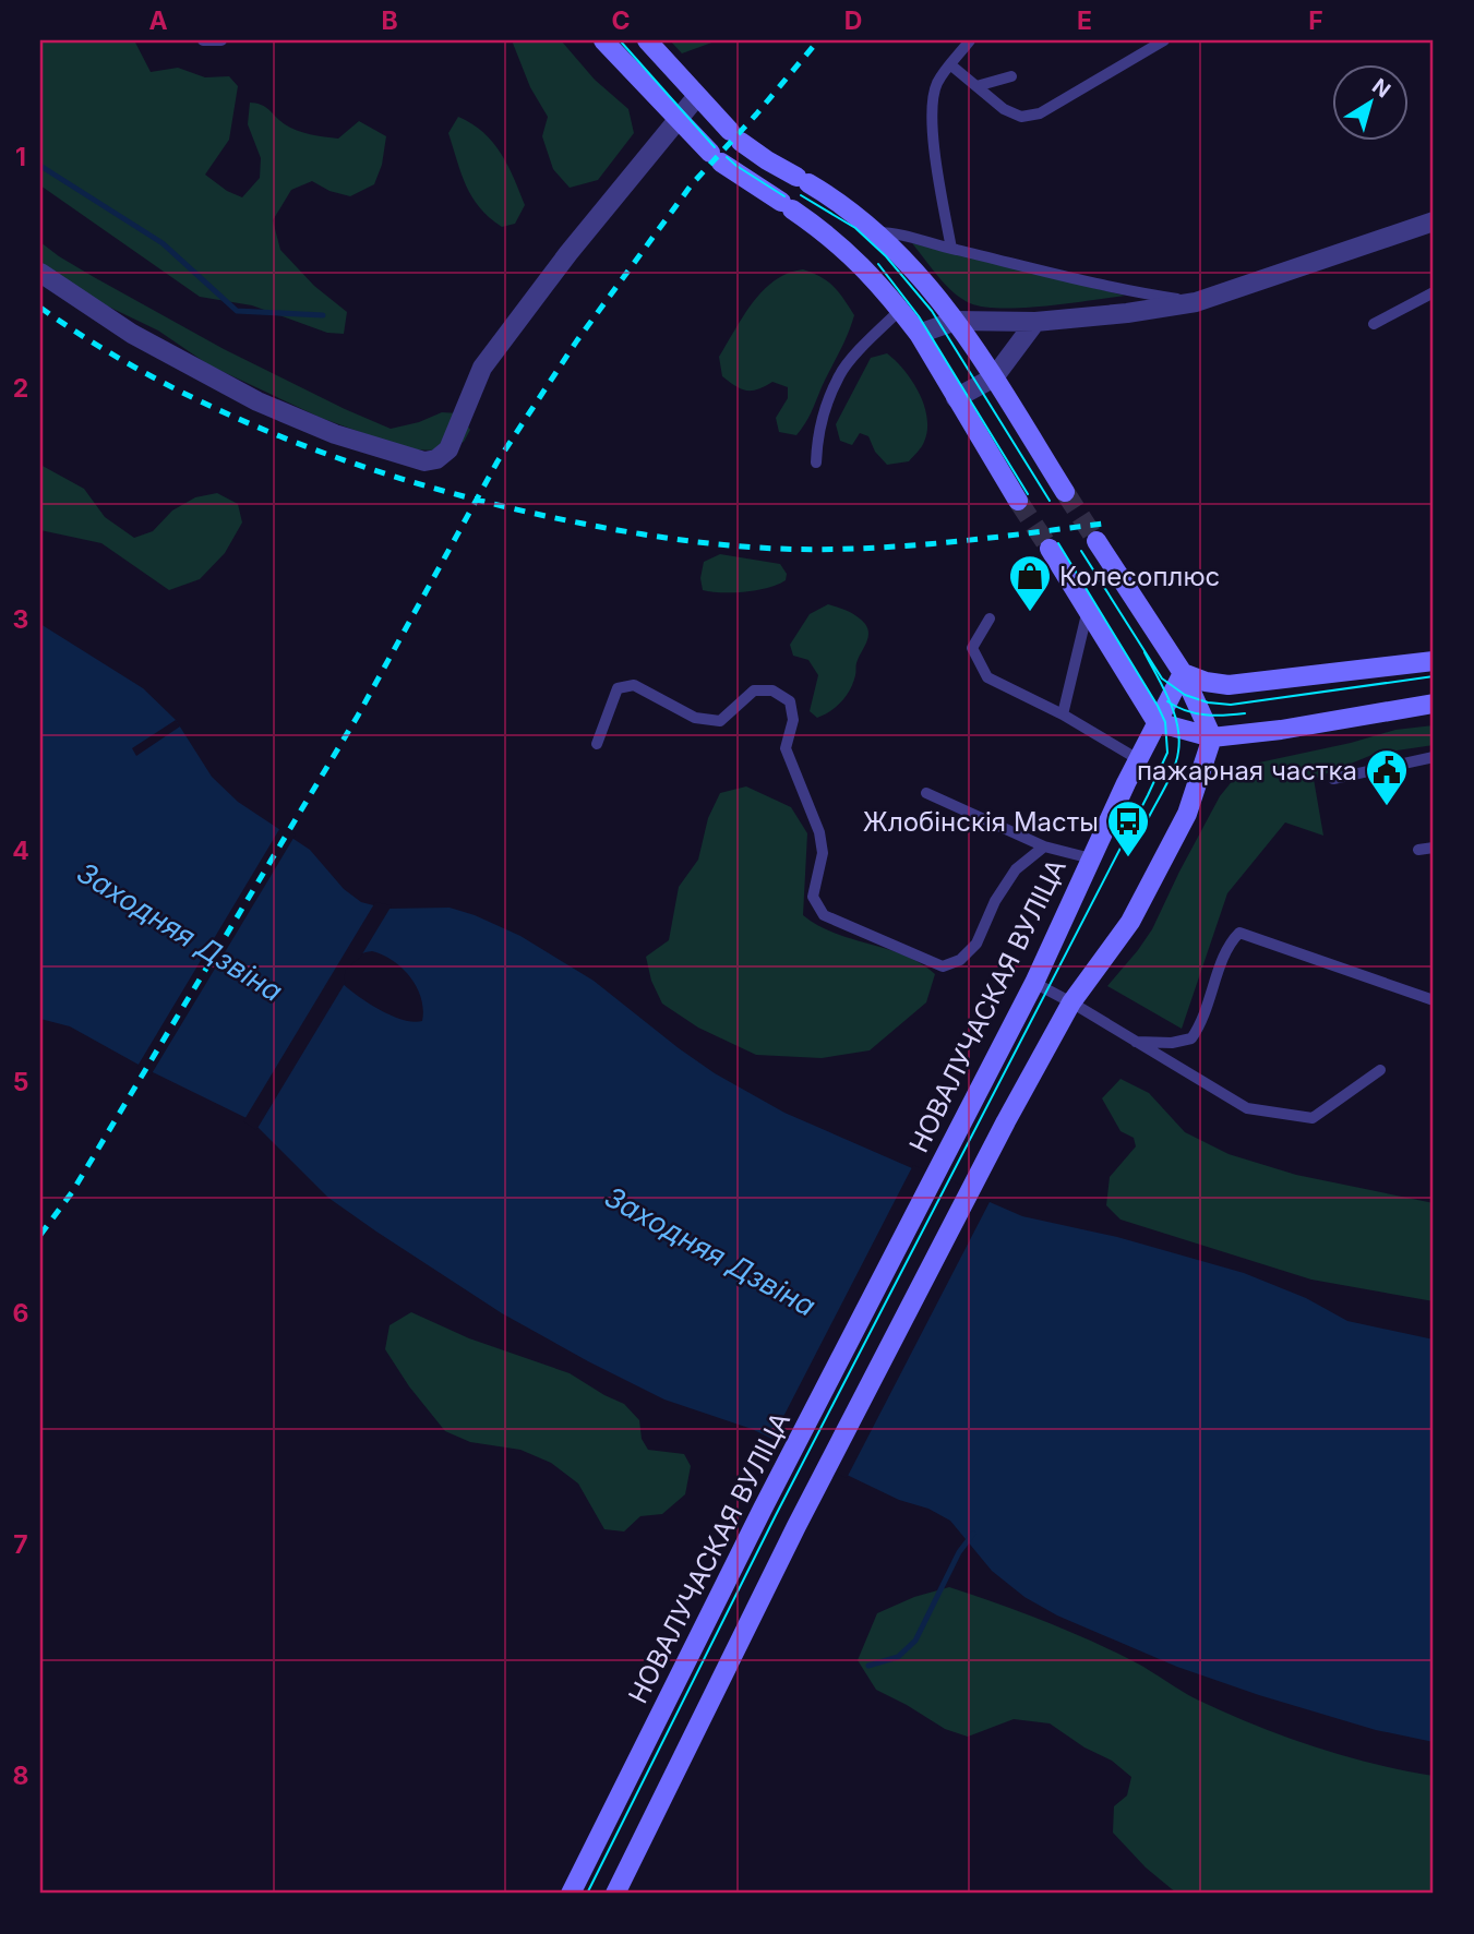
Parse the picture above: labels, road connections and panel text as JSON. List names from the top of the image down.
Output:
{
  "streets": {
    "main road": ["НОВАЛУЧАСКАЯ ВУЛІЦА"]
  },
  "water": ["Заходняя Дзвіна"],
  "places": {
    "shop": ["Колесоплюс"],
    "public building": ["пажарная частка"],
    "bus stop": ["Жлобінскія Масты"]
  },
  "north": "top right",
  "grid": {
    "columns": [
      "A",
      "B",
      "C",
      "D",
      "E",
      "F"
    ],
    "rows": [
      "1",
      "2",
      "3",
      "4",
      "5",
      "6",
      "7",
      "8"
    ]
  }
}
